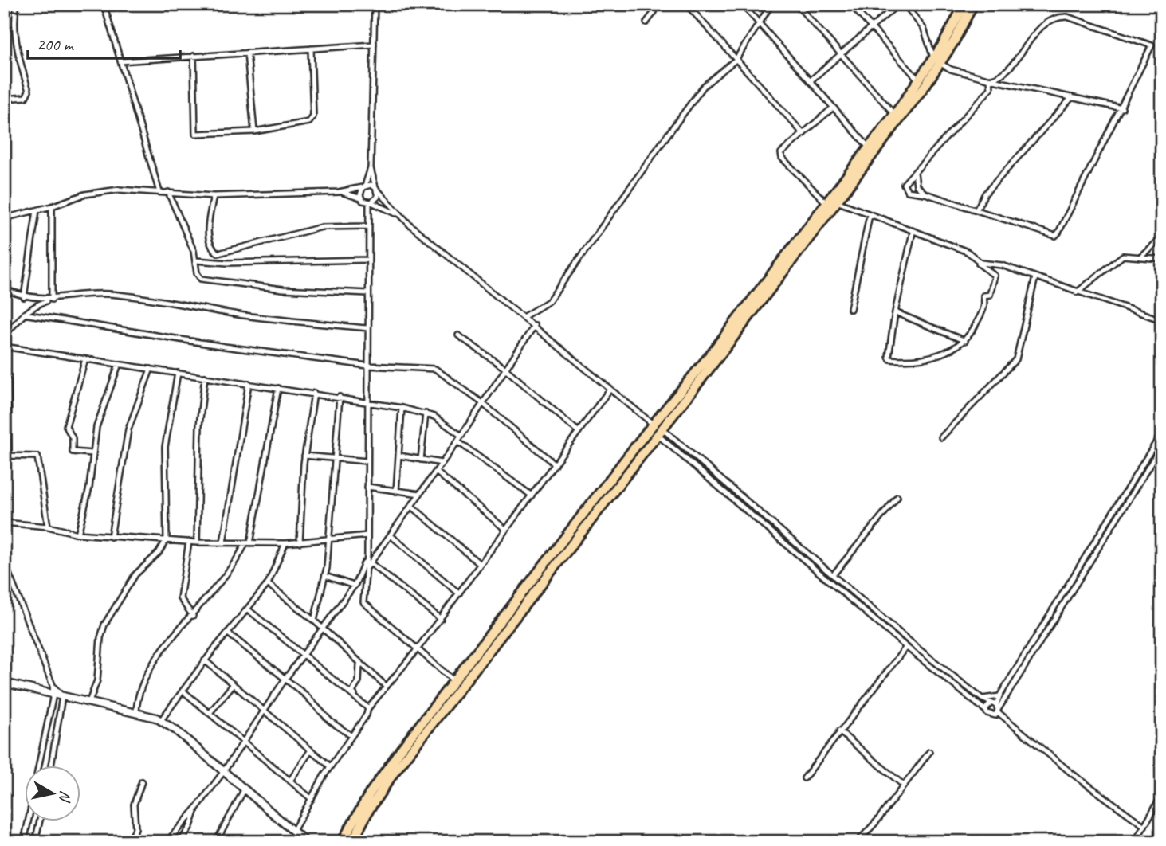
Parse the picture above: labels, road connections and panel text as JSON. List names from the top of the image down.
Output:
{
  "scale_bar": "200 m",
  "north": "right"
}
